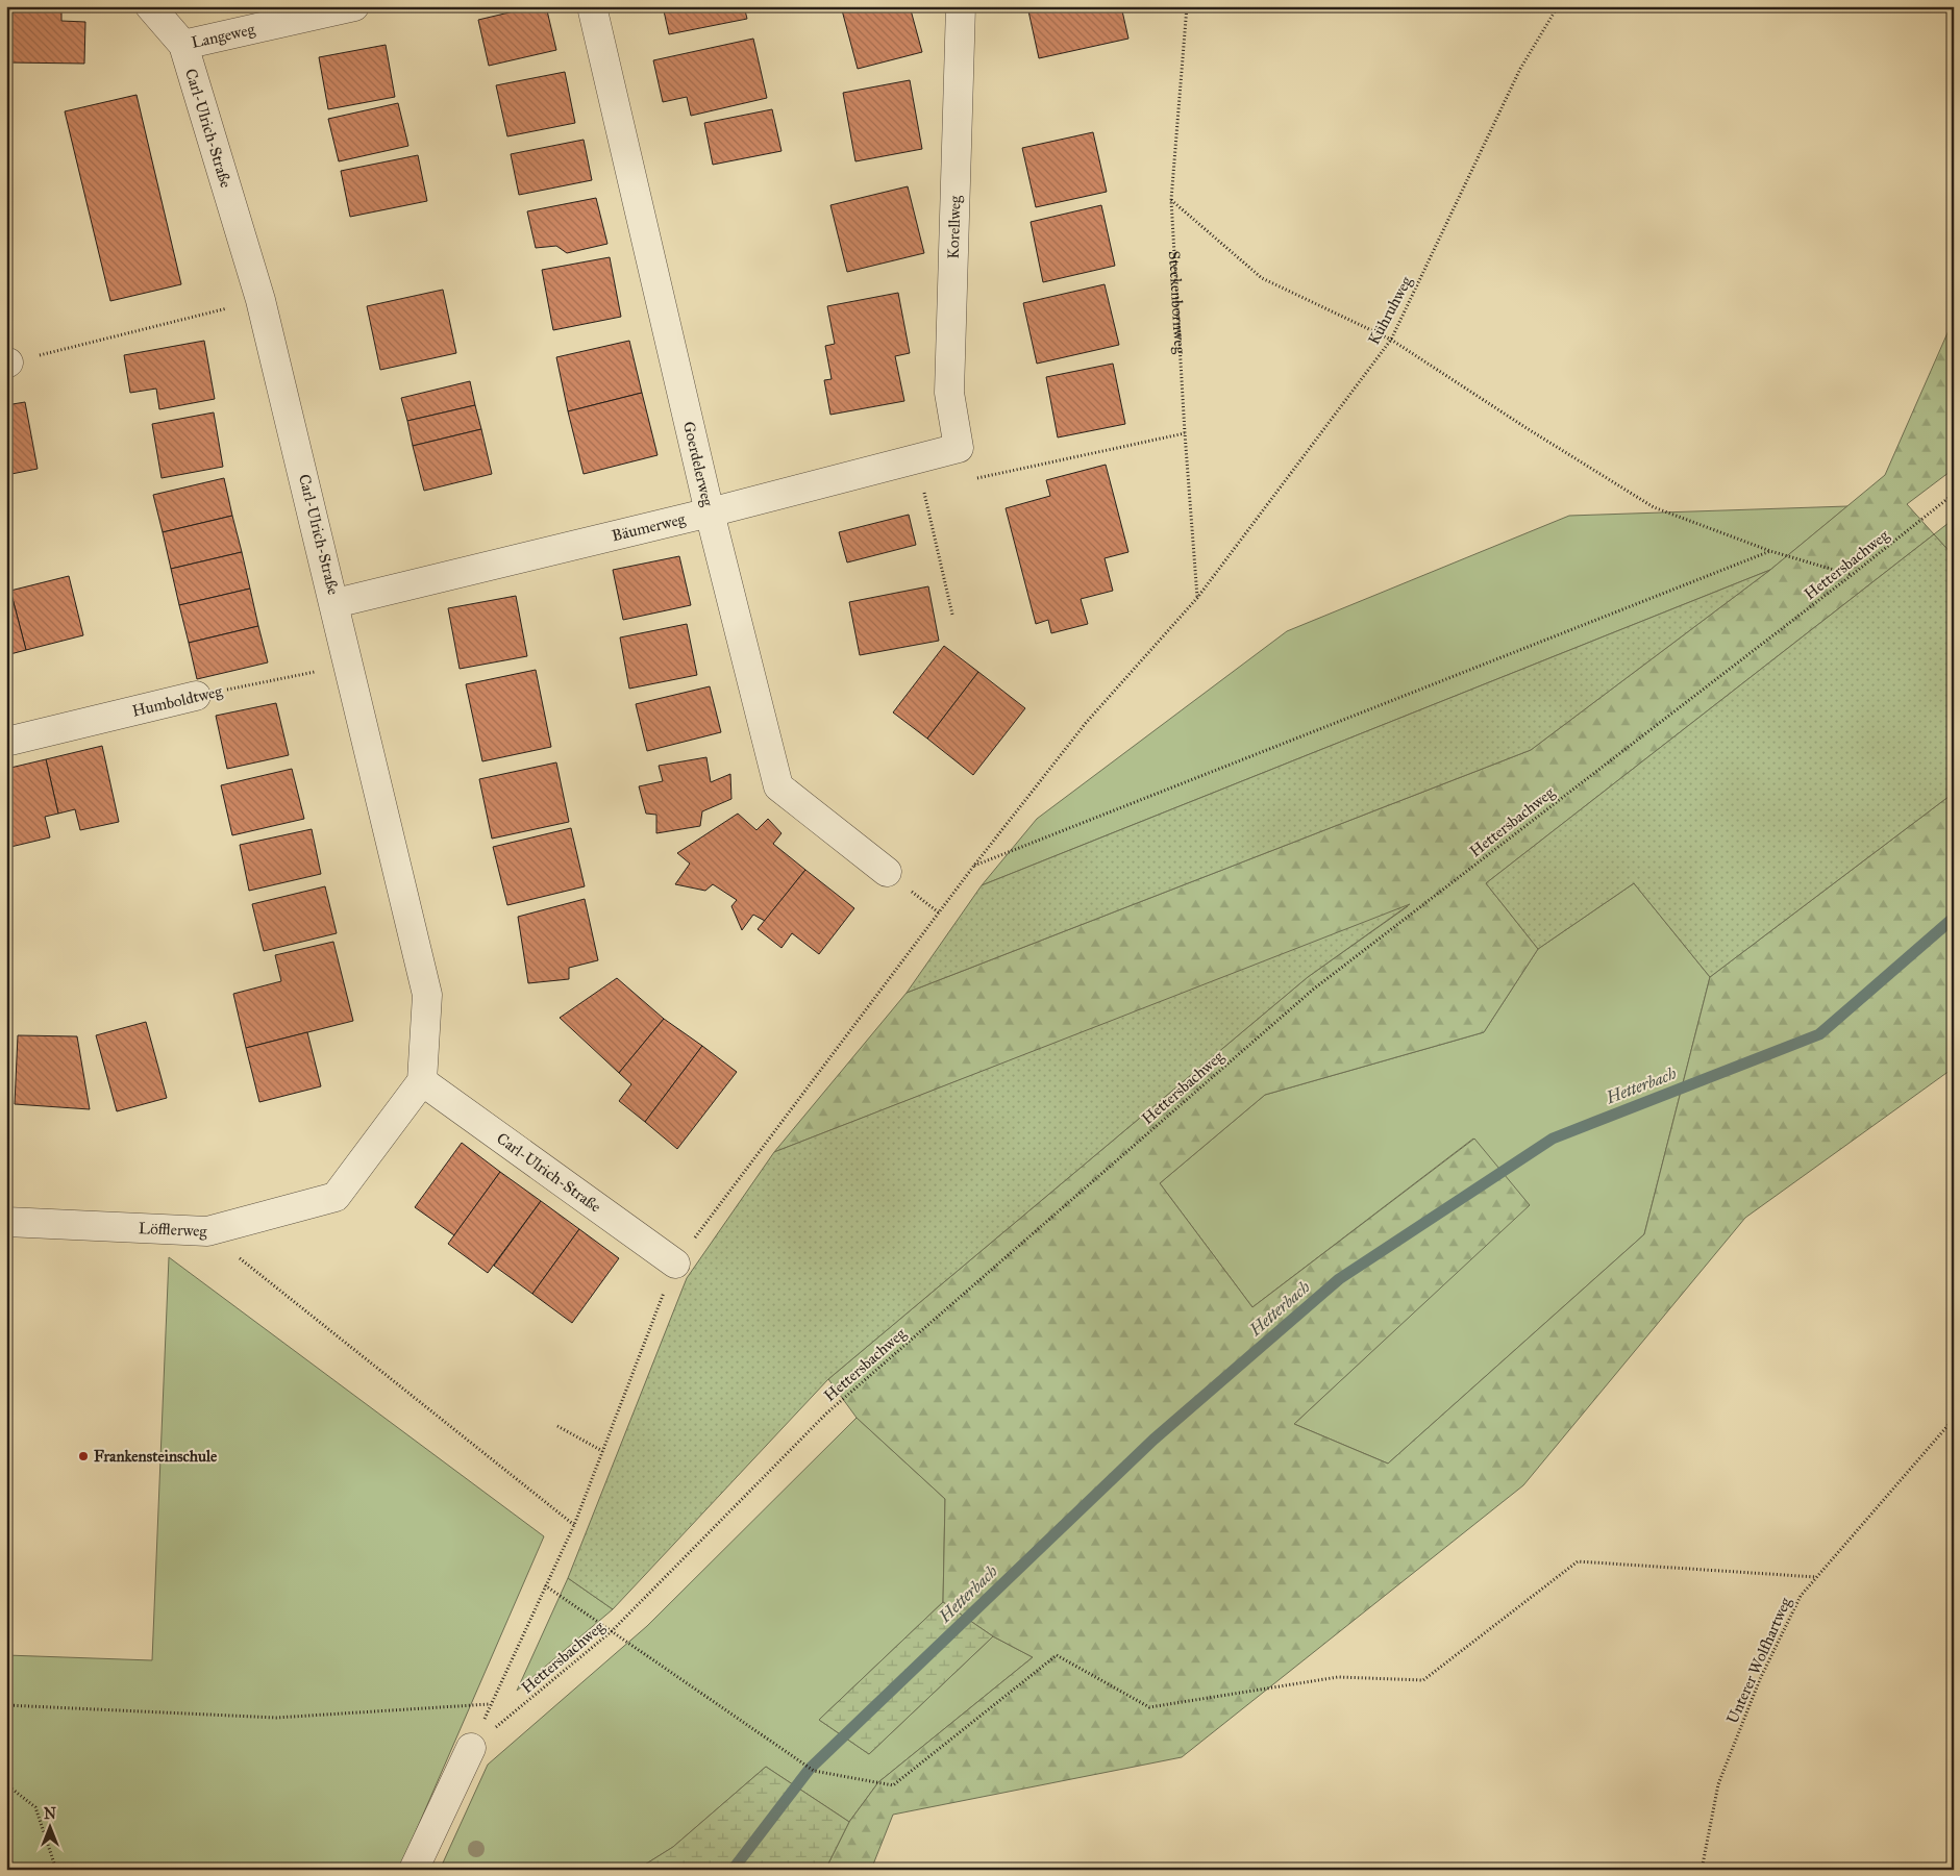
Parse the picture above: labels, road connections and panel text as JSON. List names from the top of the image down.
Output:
{
  "streets": {
    "street": [
      "Langeweg",
      "Carl-Ulrich-Straße",
      "Korellweg",
      "Goerdelerweg",
      "Bäumerweg",
      "Humboldtweg",
      "Löfflerweg"
    ],
    "path": [
      "Steckenbornweg",
      "Kühruhweg",
      "Hettersbachweg",
      "Unterer Wolfhartweg"
    ]
  },
  "crossings": [
    ["Langeweg", "Carl-Ulrich-Straße"],
    ["Carl-Ulrich-Straße", "Kühruhweg"],
    ["Carl-Ulrich-Straße", "Bäumerweg"],
    ["Carl-Ulrich-Straße", "Humboldtweg"],
    ["Carl-Ulrich-Straße", "Löfflerweg"],
    ["Korellweg", "Bäumerweg"],
    ["Steckenbornweg", "Kühruhweg"],
    ["Kühruhweg", "Hettersbachweg"],
    ["Goerdelerweg", "Bäumerweg"]
  ],
  "water": ["Hetterbach"],
  "places": ["Frankensteinschule"],
  "north": "top"
}
